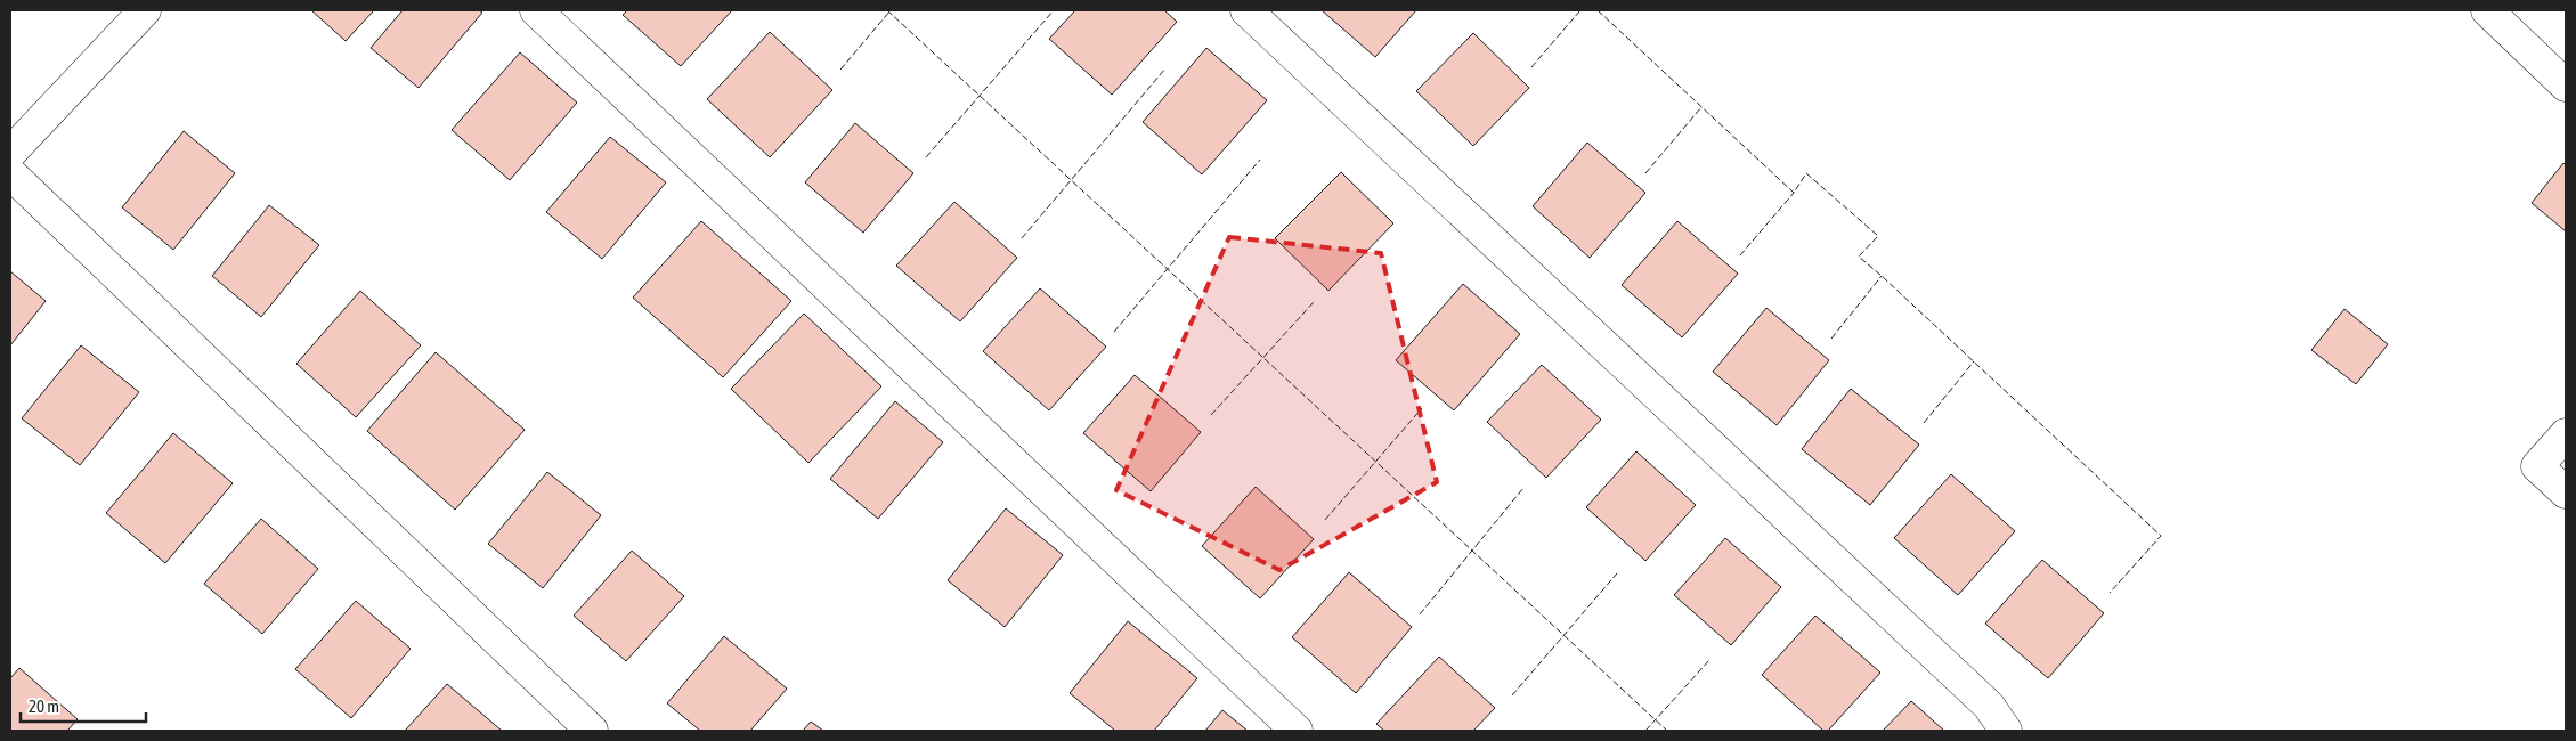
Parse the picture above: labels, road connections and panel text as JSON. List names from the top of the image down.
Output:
{
  "scale_bar": "20 m"
}
